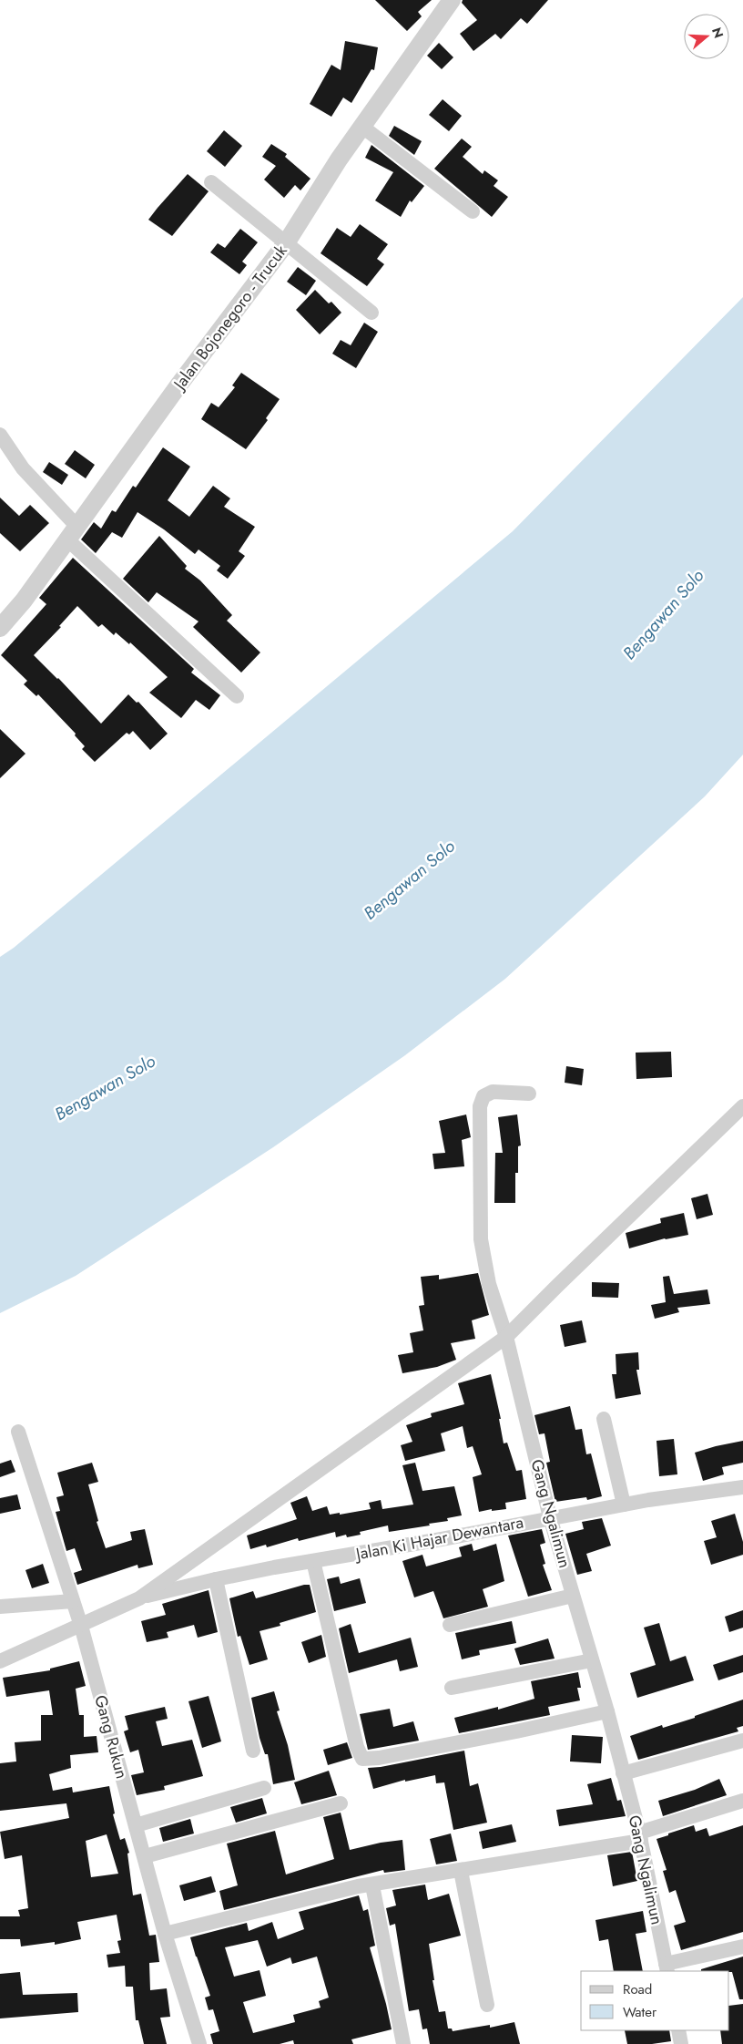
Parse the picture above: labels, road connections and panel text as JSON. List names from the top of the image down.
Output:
{
  "streets": {
    "street": [
      "Jalan Bojonegoro - Trucuk",
      "Gang Ngalimun",
      "Jalan Ki Hajar Dewantara",
      "Gang Rukun"
    ]
  },
  "crossings": [
    ["Gang Ngalimun", "Jalan Ki Hajar Dewantara"]
  ],
  "water": ["Bengawan Solo"],
  "legend": ["Road", "Water"],
  "north": "right"
}
